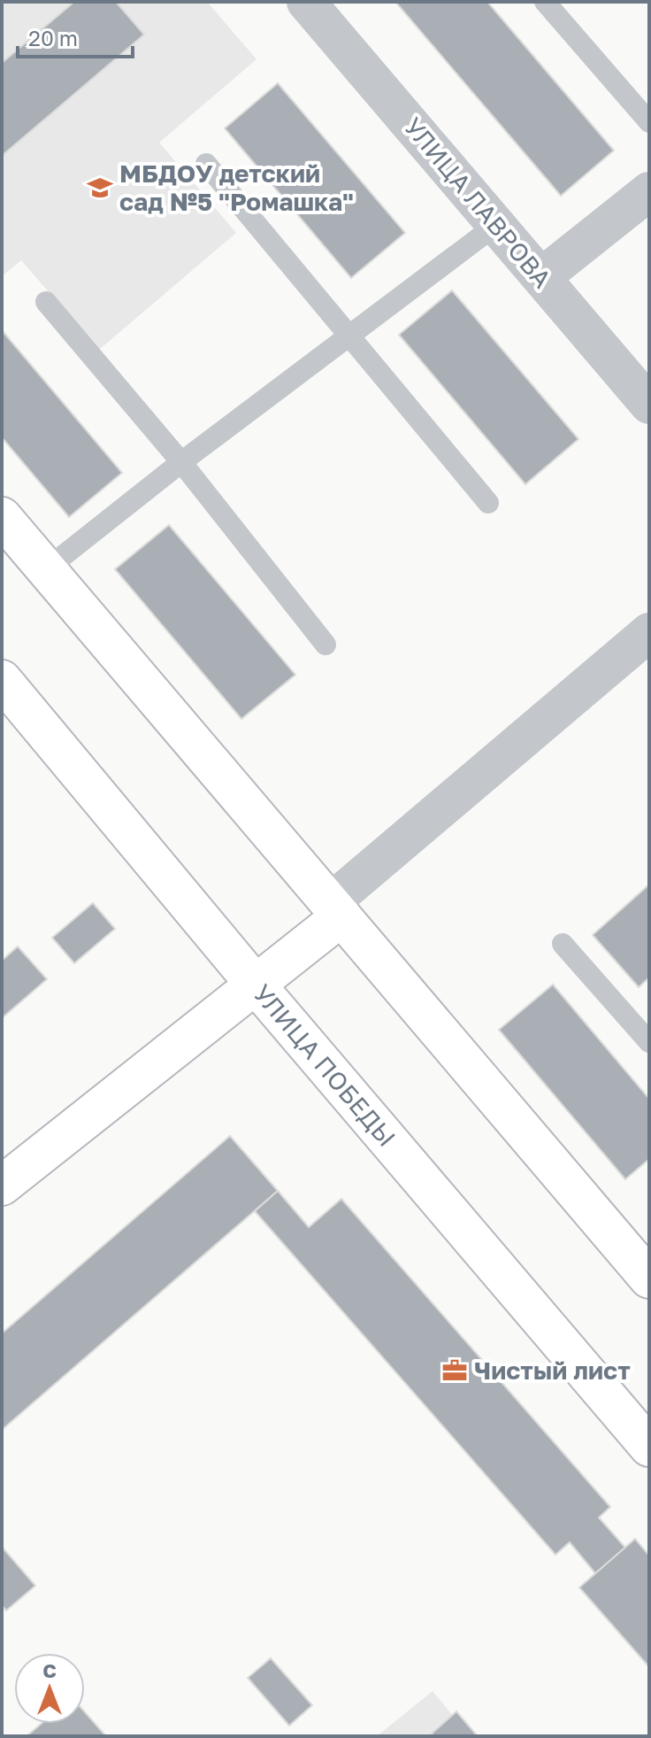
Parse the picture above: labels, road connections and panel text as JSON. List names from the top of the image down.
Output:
{
  "streets": {
    "street": ["УЛИЦА ЛАВРОВА", "УЛИЦА ПОБЕДЫ"]
  },
  "places": {
    "school or university": ["МБДОУ детский сад №5 \"Ромашка\""],
    "office": ["Чистый лист"]
  },
  "scale_bar": "20 m",
  "north": "top"
}
